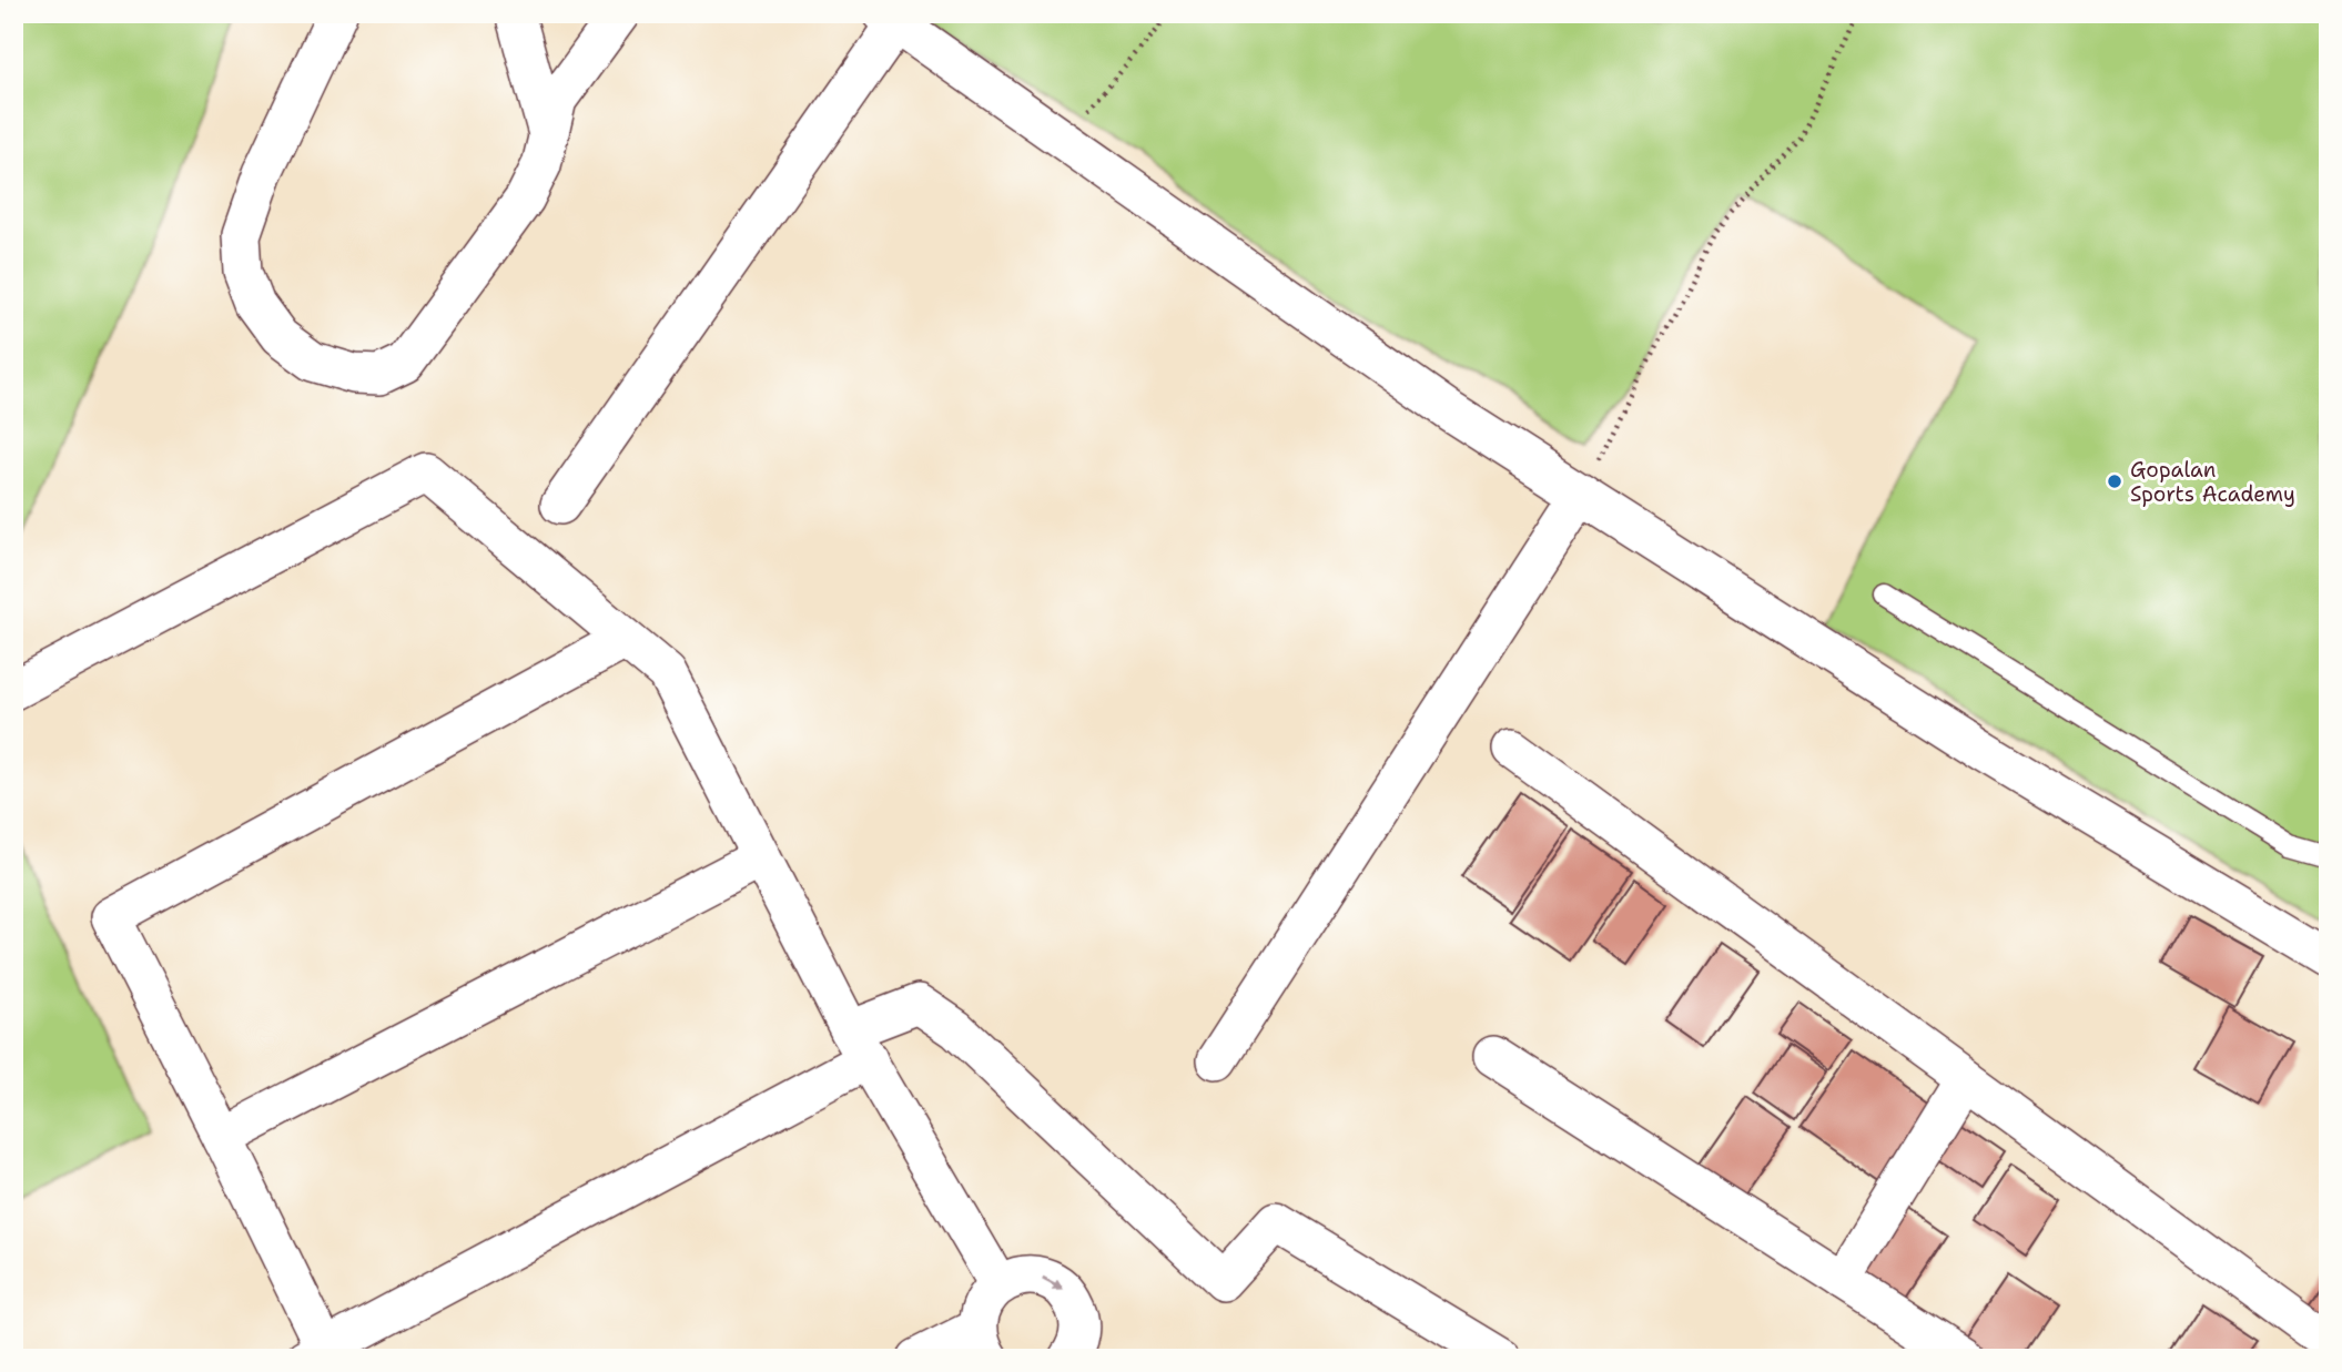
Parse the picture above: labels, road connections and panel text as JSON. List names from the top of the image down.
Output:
{
  "places": ["Gopalan Sports Academy"]
}
